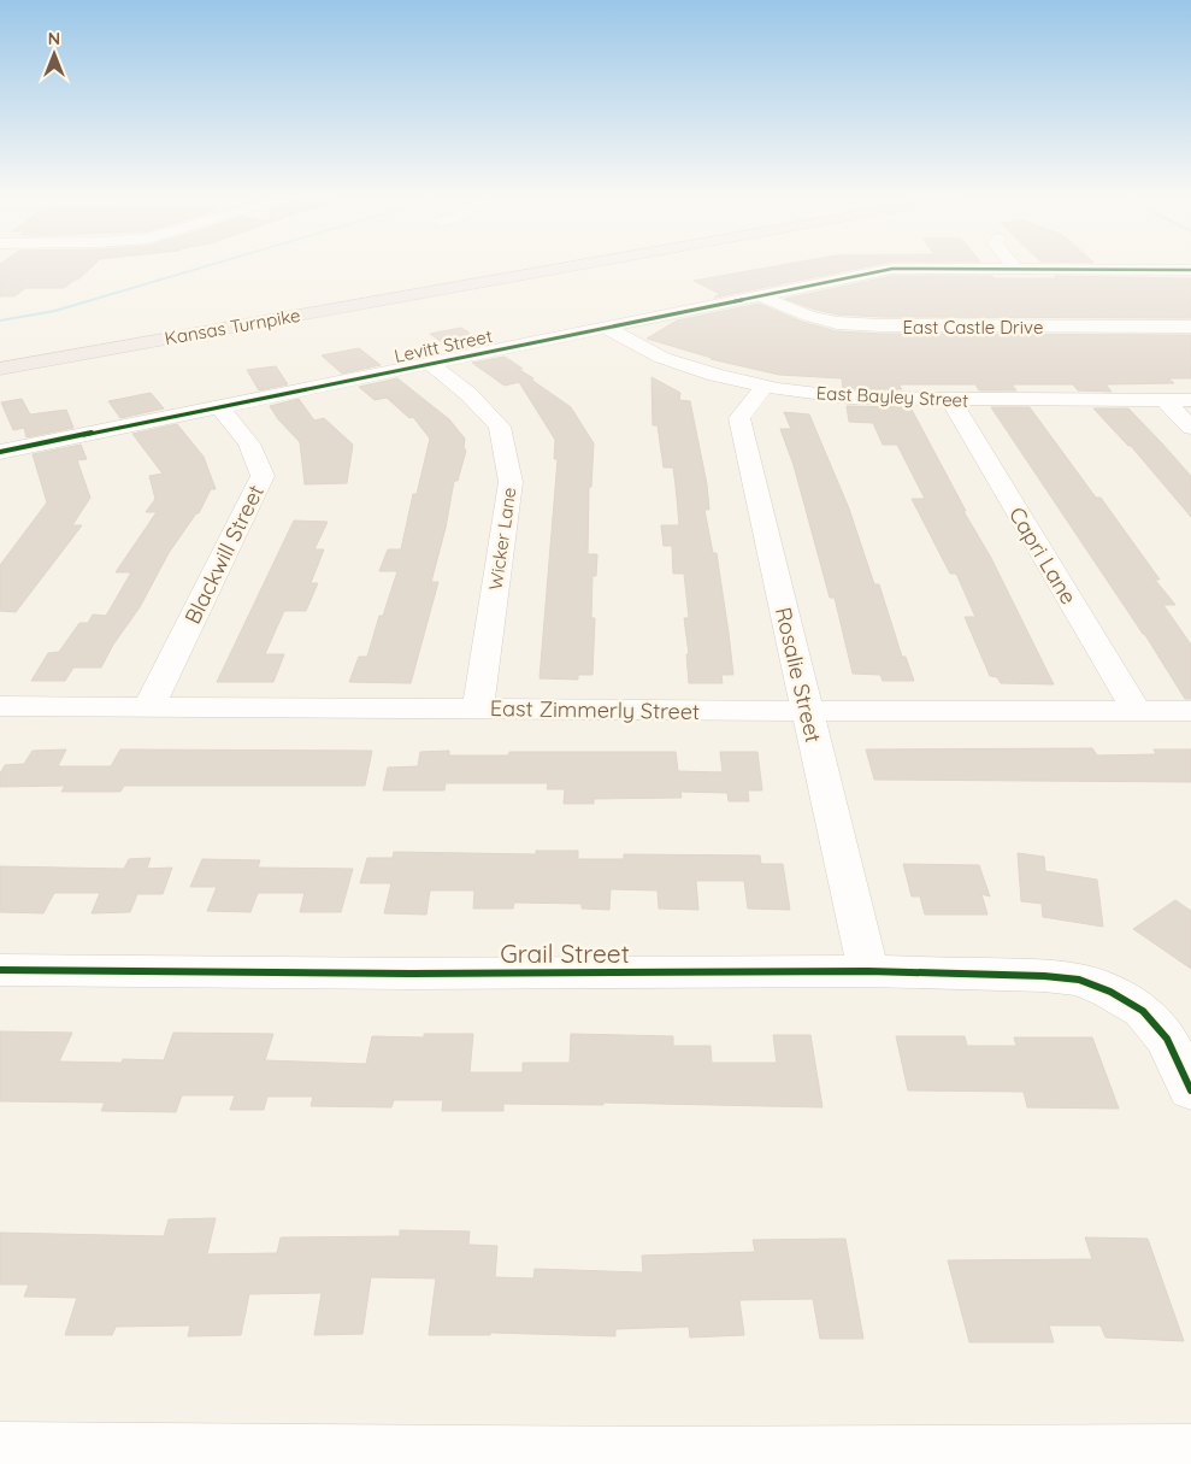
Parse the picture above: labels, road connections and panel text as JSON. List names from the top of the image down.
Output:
{
  "streets": {
    "highway": ["Kansas Turnpike"],
    "street": [
      "East Castle Drive",
      "Levitt Street",
      "East Bayley Street",
      "Wicker Lane",
      "Blackwill Street",
      "Capri Lane",
      "Rosalie Street",
      "East Zimmerly Street",
      "Grail Street"
    ]
  },
  "crossings": [
    ["East Castle Drive", "Levitt Street"],
    ["Levitt Street", "East Bayley Street"],
    ["Levitt Street", "Wicker Lane"],
    ["Levitt Street", "Blackwill Street"],
    ["East Bayley Street", "Capri Lane"],
    ["East Bayley Street", "Rosalie Street"],
    ["Wicker Lane", "East Zimmerly Street"],
    ["Blackwill Street", "East Zimmerly Street"],
    ["Capri Lane", "East Zimmerly Street"],
    ["Rosalie Street", "East Zimmerly Street"],
    ["Rosalie Street", "Grail Street"]
  ],
  "north": "top"
}
